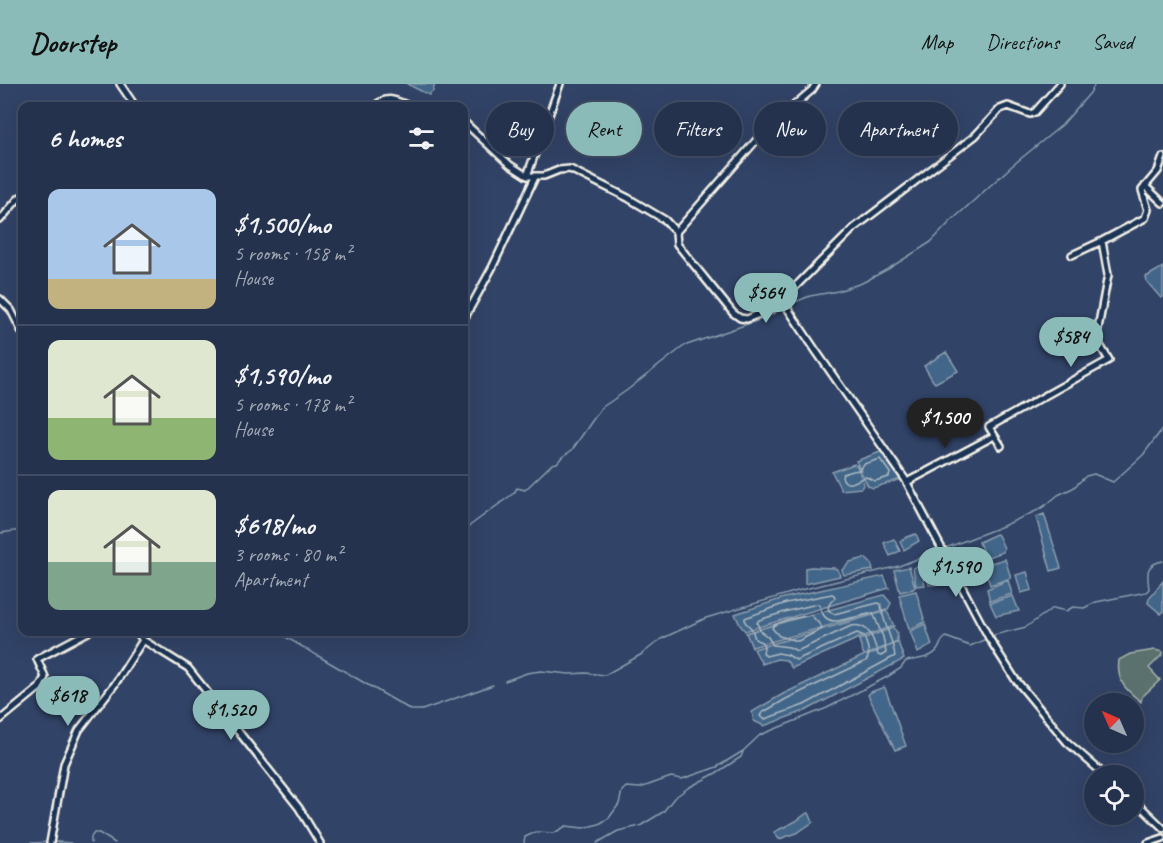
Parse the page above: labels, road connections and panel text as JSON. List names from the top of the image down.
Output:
{
  "north": "top left",
  "page": {
    "header": "Doorstep",
    "nav": ["Map", "Directions", "Saved"],
    "chip": [
      "Buy",
      "Rent",
      "Filters",
      "New",
      "Apartment"
    ],
    "heading": "6 homes",
    "list": [
      {
        "name": "$1,500/mo",
        "note": "5 rooms · 158 m² · House"
      },
      {
        "name": "$1,590/mo",
        "note": "5 rooms · 178 m² · House"
      },
      {
        "name": "$618/mo",
        "note": "3 rooms · 80 m² · Apartment"
      }
    ],
    "price": [
      "$564",
      "$584",
      "$1,500",
      "$1,590",
      "$618",
      "$1,520"
    ]
  }
}
